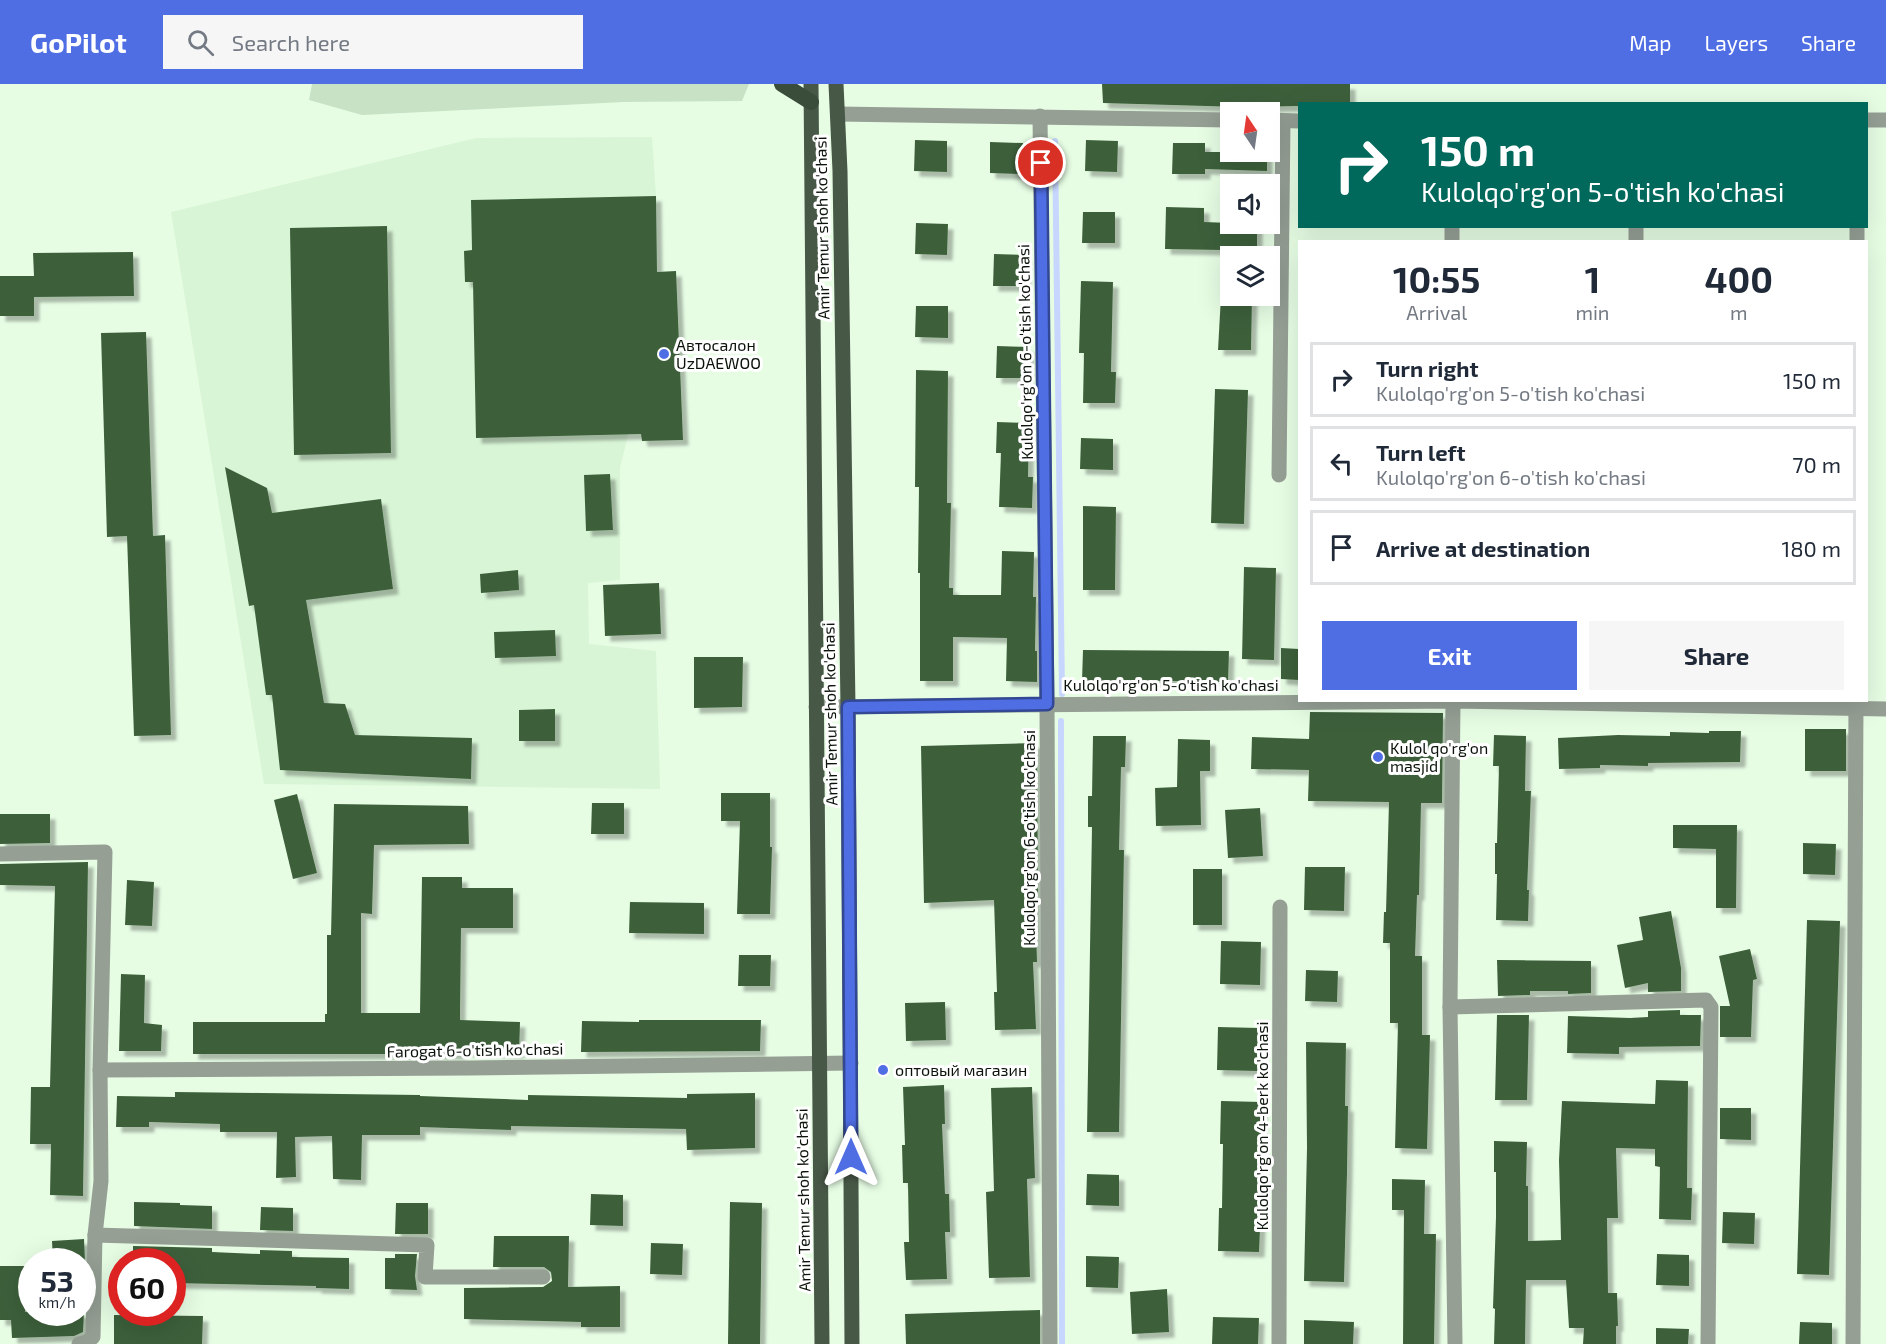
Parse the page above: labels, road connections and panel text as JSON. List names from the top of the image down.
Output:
{
  "streets": {
    "main road": ["Amir Temur shoh ko'chasi"],
    "street": [
      "Kulolqo'rg'on 6-o'tish ko'chasi",
      "Kulolqo'rg'on 5-o'tish ko'chasi",
      "Farogat 6-o'tish ko'chasi",
      "Kulolqo'rg'on 4-berk ko'chasi"
    ]
  },
  "crossings": [
    ["Amir Temur shoh ko'chasi", "Kulolqo'rg'on 5-o'tish ko'chasi"],
    ["Amir Temur shoh ko'chasi", "Farogat 6-o'tish ko'chasi"],
    ["Kulolqo'rg'on 6-o'tish ko'chasi", "Kulolqo'rg'on 5-o'tish ko'chasi"]
  ],
  "places": ["Автосалон UzDAEWOO", "Kulol qo'rg'on masjid", "оптовый магазин"],
  "north": "top",
  "page": {
    "header": "GoPilot",
    "search": "Search here",
    "nav": ["Map", "Layers", "Share"],
    "turn": ["150 m", "Kulolqo'rg'on 5-o'tish ko'chasi"],
    "eta": [
      "10:55",
      "Arrival",
      "1",
      "min",
      "400",
      "m"
    ],
    "list": [
      {
        "name": "Turn right",
        "note": "Kulolqo'rg'on 5-o'tish ko'chasi",
        "value": "150 m"
      },
      {
        "name": "Turn left",
        "note": "Kulolqo'rg'on 6-o'tish ko'chasi",
        "value": "70 m"
      },
      {
        "name": "Arrive at destination",
        "value": "180 m"
      }
    ],
    "buttons": ["Exit", "Share"],
    "speed": "53 km/h",
    "limit": "60"
  }
}
